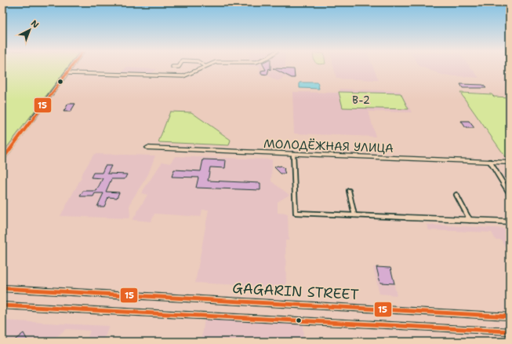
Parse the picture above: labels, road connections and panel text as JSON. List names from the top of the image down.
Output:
{
  "streets": {
    "street": ["МОЛОДЁЖНАЯ УЛИЦА", "GAGARIN STREET"]
  },
  "districts": ["В-2"],
  "lines": ["transit line 15"],
  "north": "top right"
}
